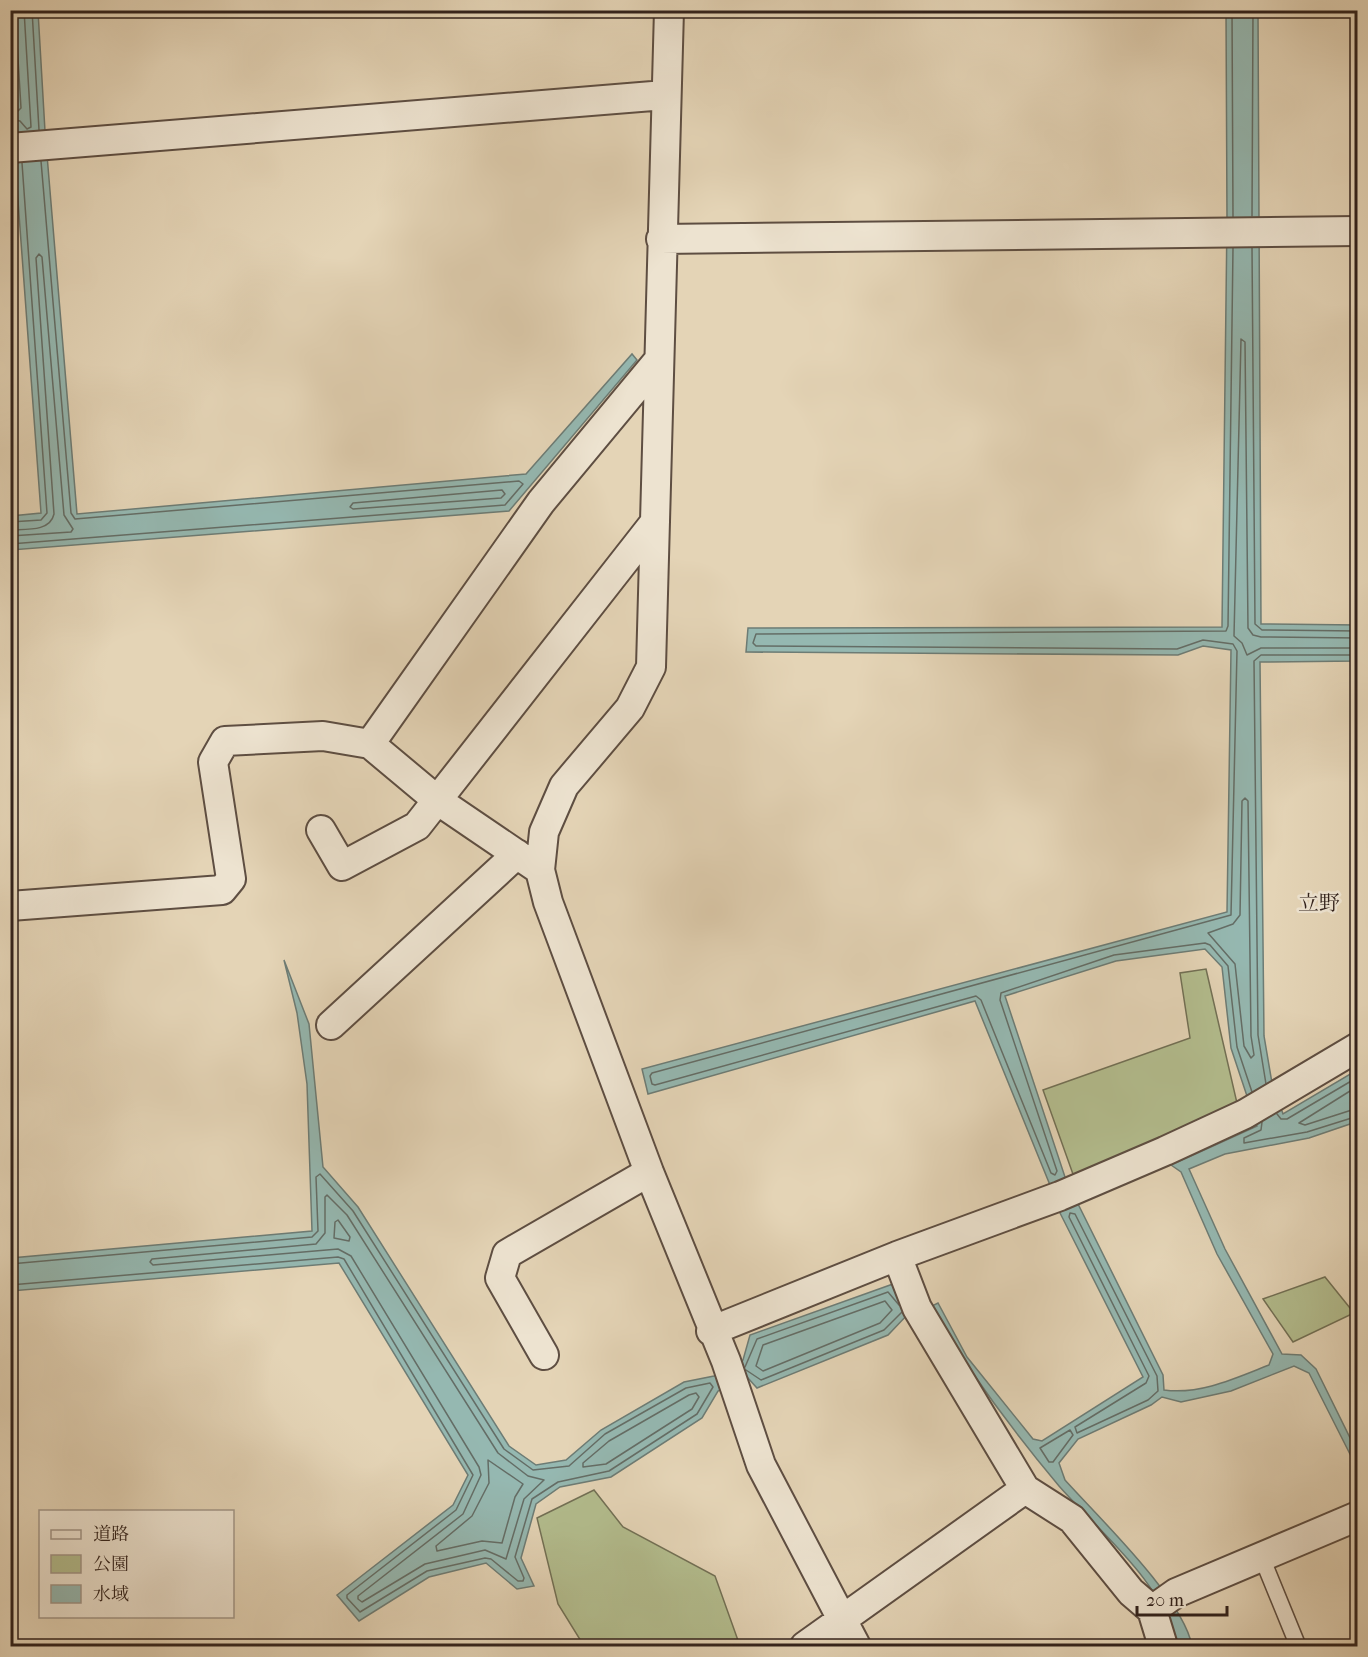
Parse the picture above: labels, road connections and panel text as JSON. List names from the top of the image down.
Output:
{
  "districts": ["立野"],
  "legend": ["道路", "公園", "水域"],
  "scale_bar": "20 m"
}
